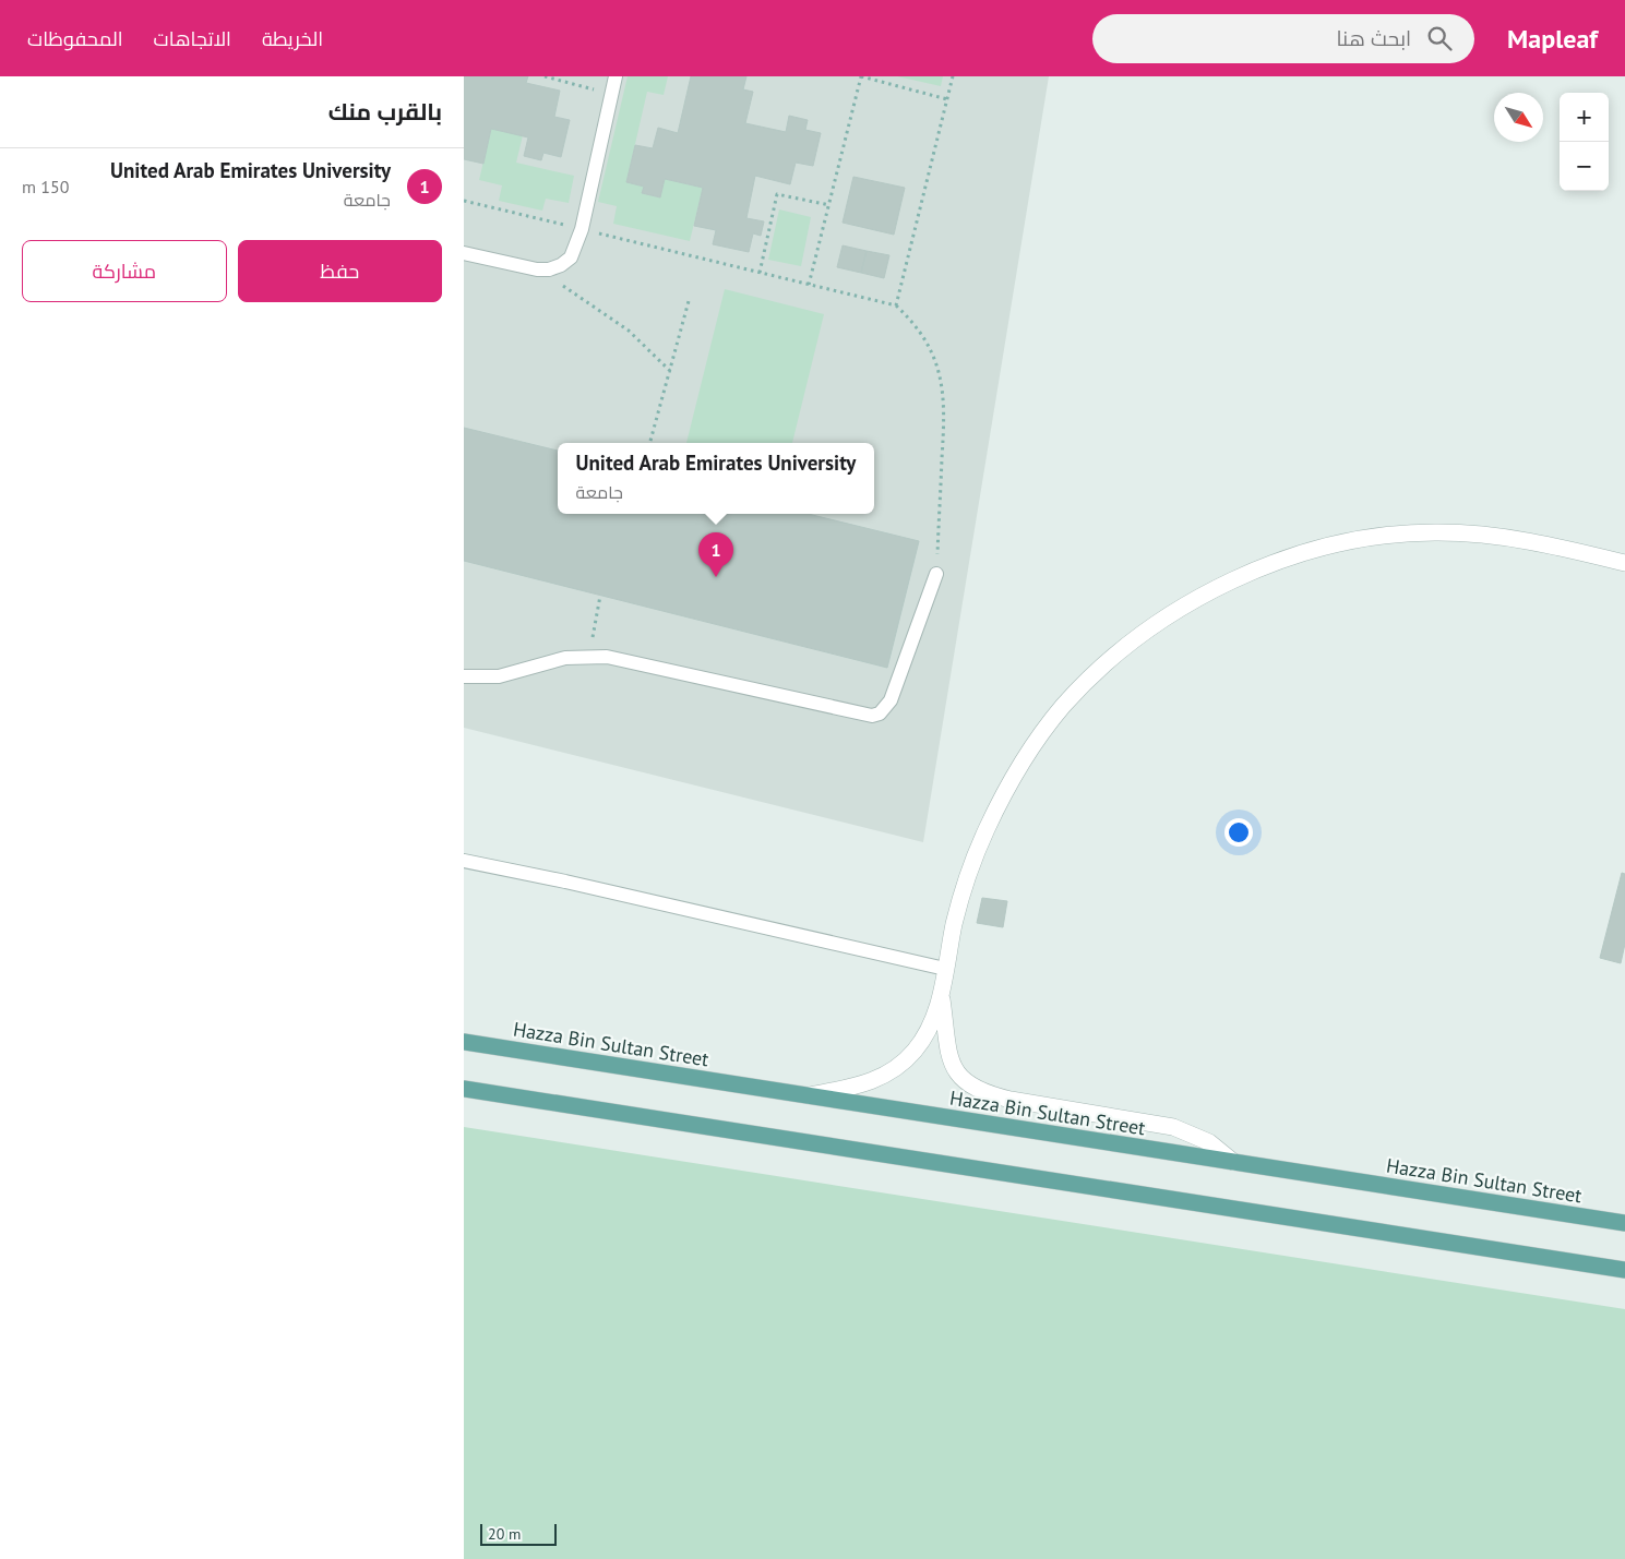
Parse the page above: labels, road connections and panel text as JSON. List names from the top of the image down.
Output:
{
  "streets": {
    "main road": ["Hazza Bin Sultan Street"]
  },
  "scale_bar": "20 m",
  "north": "bottom right",
  "page": {
    "header": "Mapleaf",
    "search": "ابحث هنا",
    "nav": ["الخريطة", "الاتجاهات", "المحفوظات"],
    "heading": "بالقرب منك",
    "map_buttons": ["+", "−"],
    "list": [
      {
        "mark": "1",
        "name": "United Arab Emirates University",
        "note": "جامعة",
        "value": "150 m"
      }
    ],
    "buttons": ["حفظ", "مشاركة"],
    "popup": ["United Arab Emirates University", "جامعة"],
    "pins": "1",
    "scale": "20 m"
  }
}
